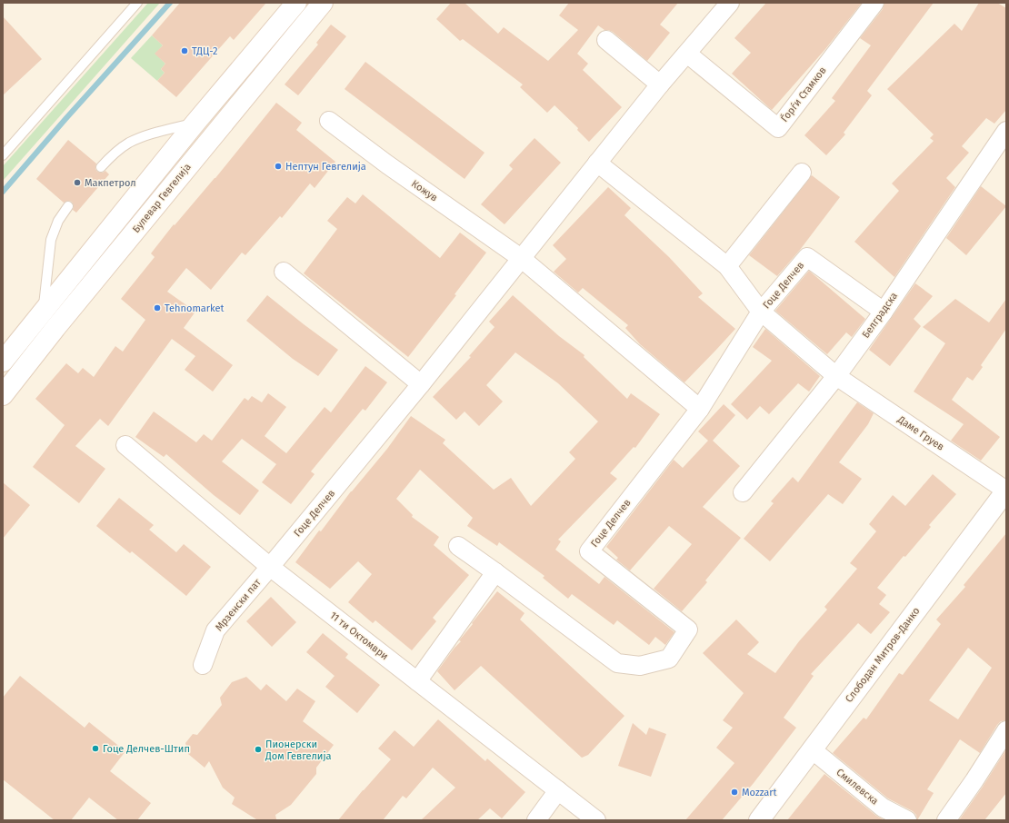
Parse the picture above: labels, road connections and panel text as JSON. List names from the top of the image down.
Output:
{
  "streets": {
    "main road": ["Булевар Гевгелија", "Слободан Митров-Данко"],
    "street": [
      "Ѓорѓи Стамков",
      "Кожув",
      "Гоце Делчев",
      "Белградска",
      "Даме Груев",
      "Мрзенски пат",
      "11 ти Октомври",
      "Смилевска"
    ]
  },
  "crossings": [
    ["Ѓорѓи Стамков", "Гоце Делчев"],
    ["Кожув", "Гоце Делчев"],
    ["Гоце Делчев", "Белградска"],
    ["Гоце Делчев", "Даме Груев"],
    ["Гоце Делчев", "Мрзенски пат"],
    ["Гоце Делчев", "11 ти Октомври"],
    ["Белградска", "Даме Груев"],
    ["Даме Груев", "Слободан Митров-Данко"],
    ["Мрзенски пат", "11 ти Октомври"],
    ["Слободан Митров-Данко", "Смилевска"]
  ],
  "places": [
    "ТДЦ-2",
    "Нептун Гевгелија",
    "Макпетрол",
    "Tehnomarket",
    "Гоце Делчев-Штип",
    "Пионерски Дом Гевгелија",
    "Mozzart"
  ]
}
